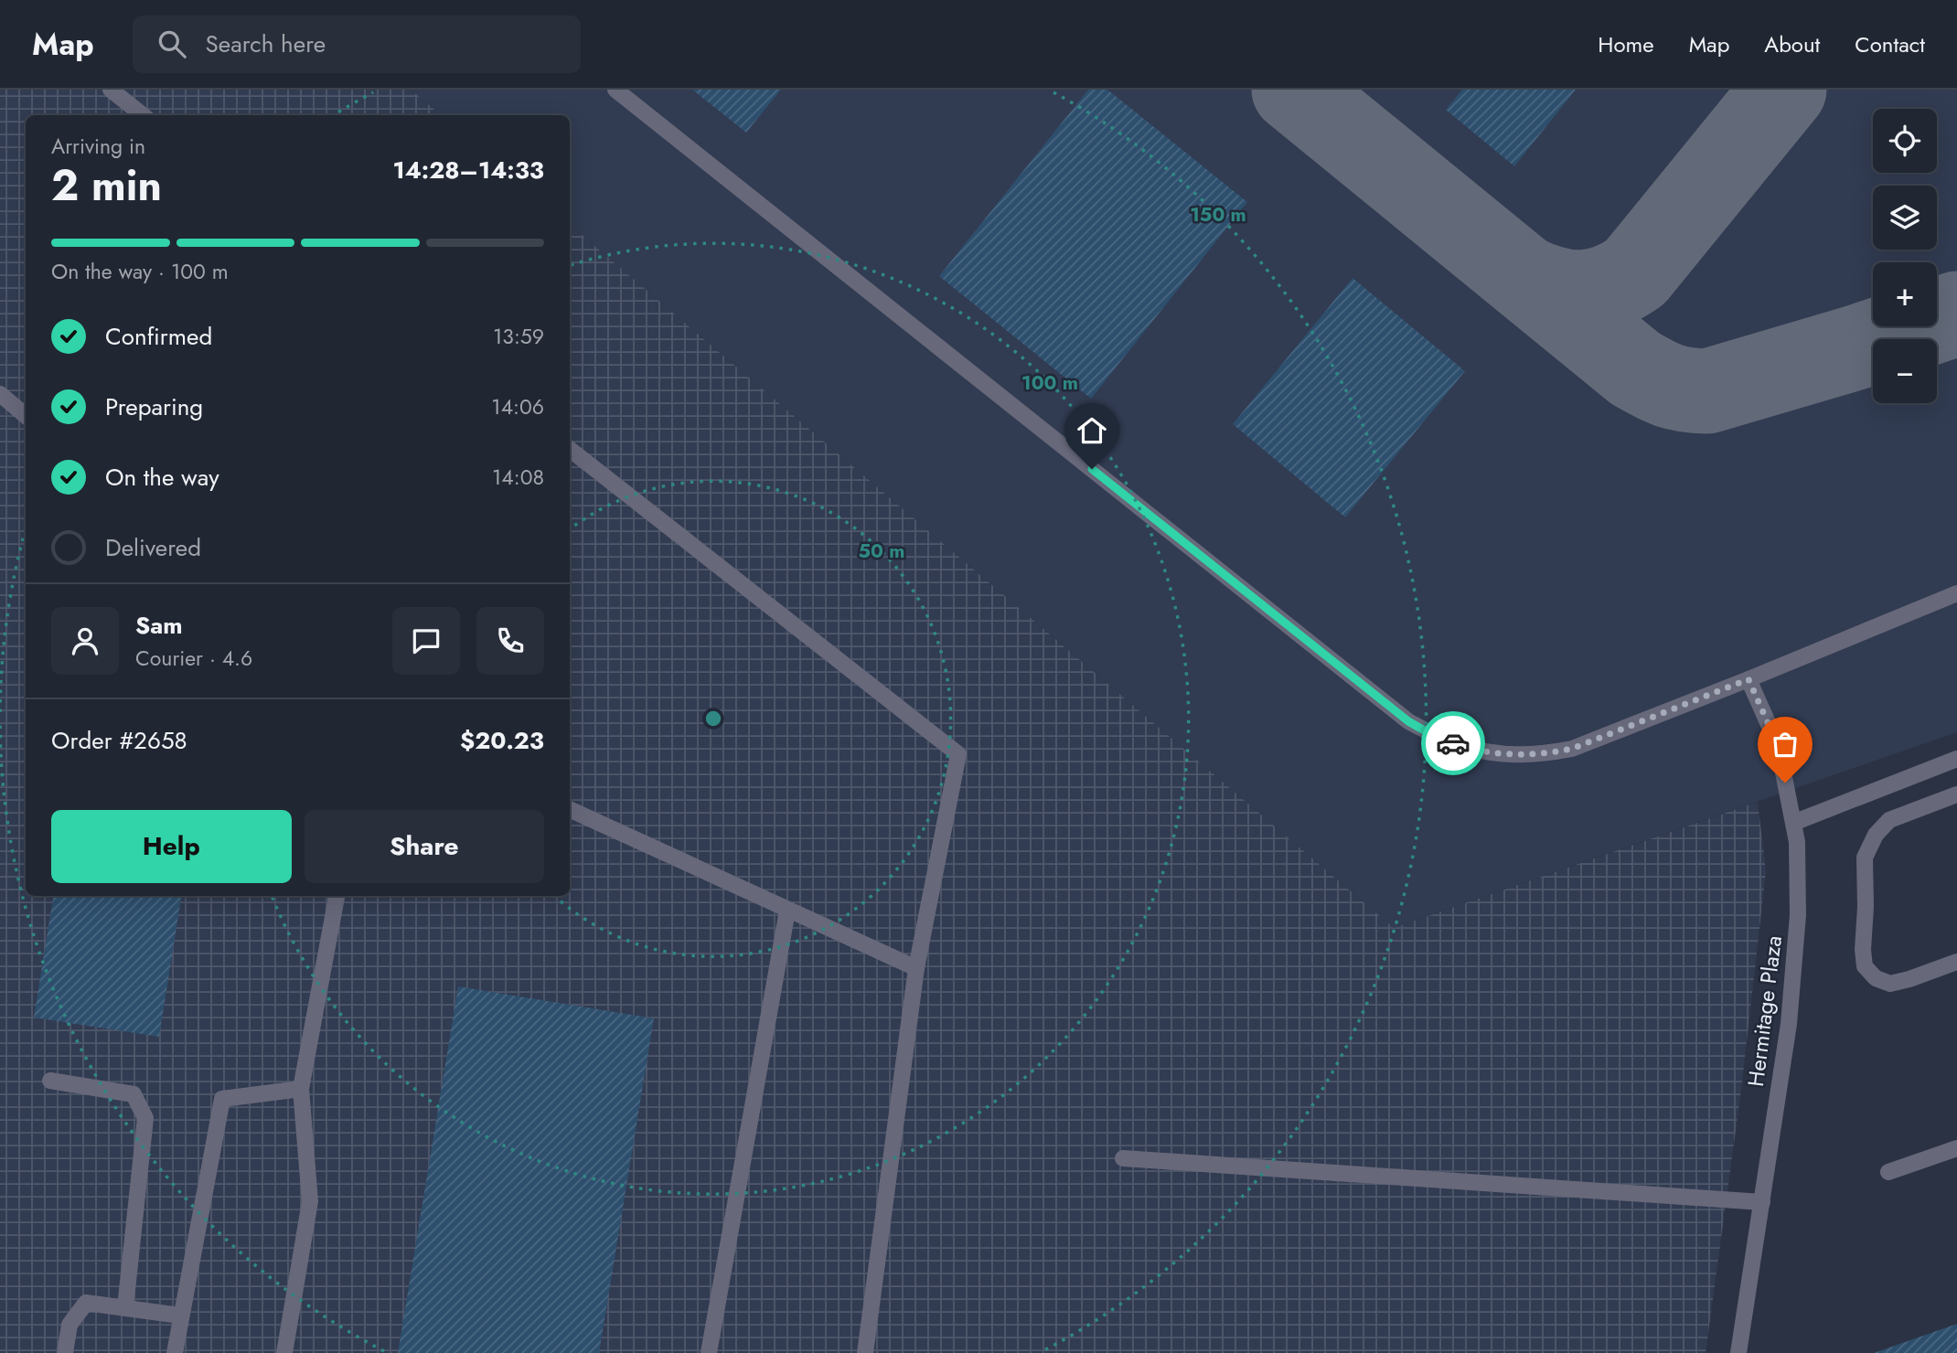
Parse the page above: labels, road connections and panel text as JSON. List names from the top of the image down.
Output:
{
  "streets": {
    "lane": ["Hermitage Plaza"]
  },
  "page": {
    "header": "Map",
    "search": "Search here",
    "nav": [
      "Home",
      "Map",
      "About",
      "Contact"
    ],
    "map_buttons": ["+", "−"],
    "heading": ["2 min", "Arriving in", "14:28–14:33"],
    "panel": [
      "Sam",
      "Courier · 4.6",
      "Order #2658",
      "$20.23"
    ],
    "bar": "On the way · 100 m",
    "list": [
      ["Confirmed", "13:59"],
      ["Preparing", "14:06"],
      ["On the way", "14:08"],
      "Delivered"
    ],
    "buttons": ["Help", "Share"]
  },
  "rings": ["150 m", "100 m", "50 m"]
}
